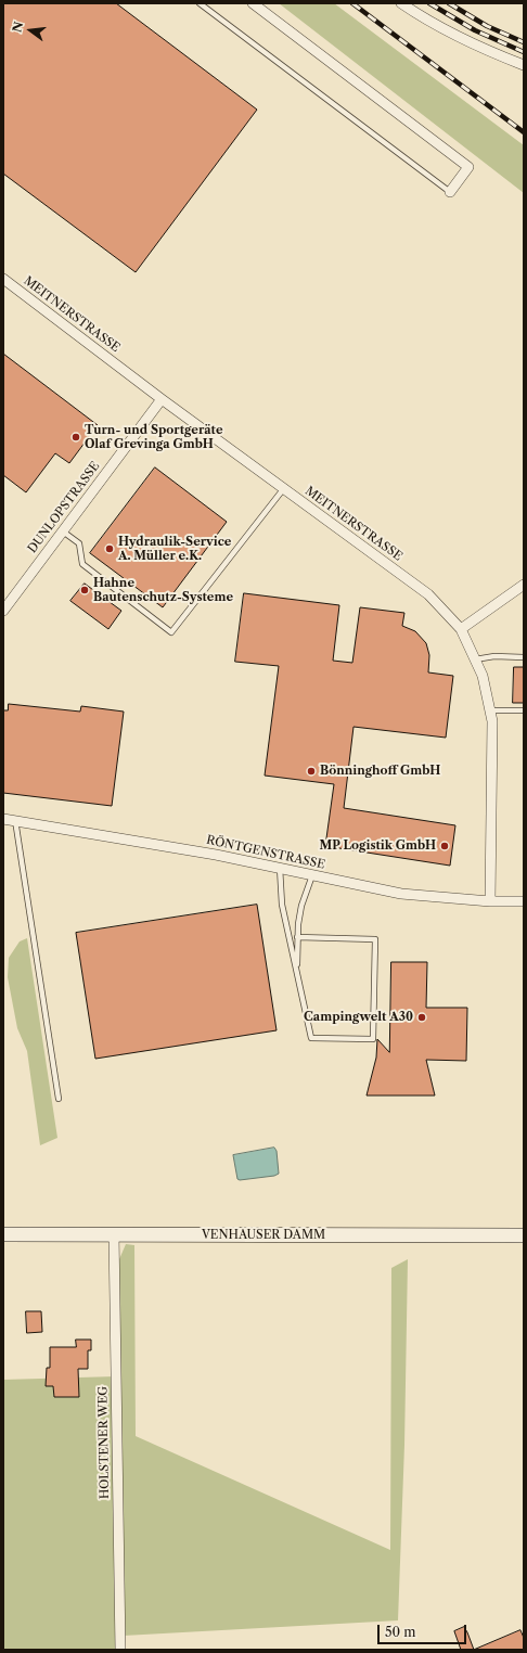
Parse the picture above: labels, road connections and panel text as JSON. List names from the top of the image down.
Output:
{
  "streets": {
    "main road": ["VENHAUSER DAMM"],
    "street": [
      "MEITNERSTRASSE",
      "DUNLOPSTRASSE",
      "RÖNTGENSTRASSE",
      "HOLSTENER WEG"
    ]
  },
  "crossings": [
    ["MEITNERSTRASSE", "DUNLOPSTRASSE"],
    ["MEITNERSTRASSE", "RÖNTGENSTRASSE"],
    ["VENHAUSER DAMM", "HOLSTENER WEG"]
  ],
  "places": [
    "Turn- und Sportgeräte Olaf Grevinga GmbH",
    "Hydraulik-Service A. Müller e.K.",
    "Hahne Bautenschutz-Systeme",
    "Bönninghoff GmbH",
    "MP Logistik GmbH",
    "Campingwelt A30"
  ],
  "scale_bar": "50 m",
  "north": "left"
}
